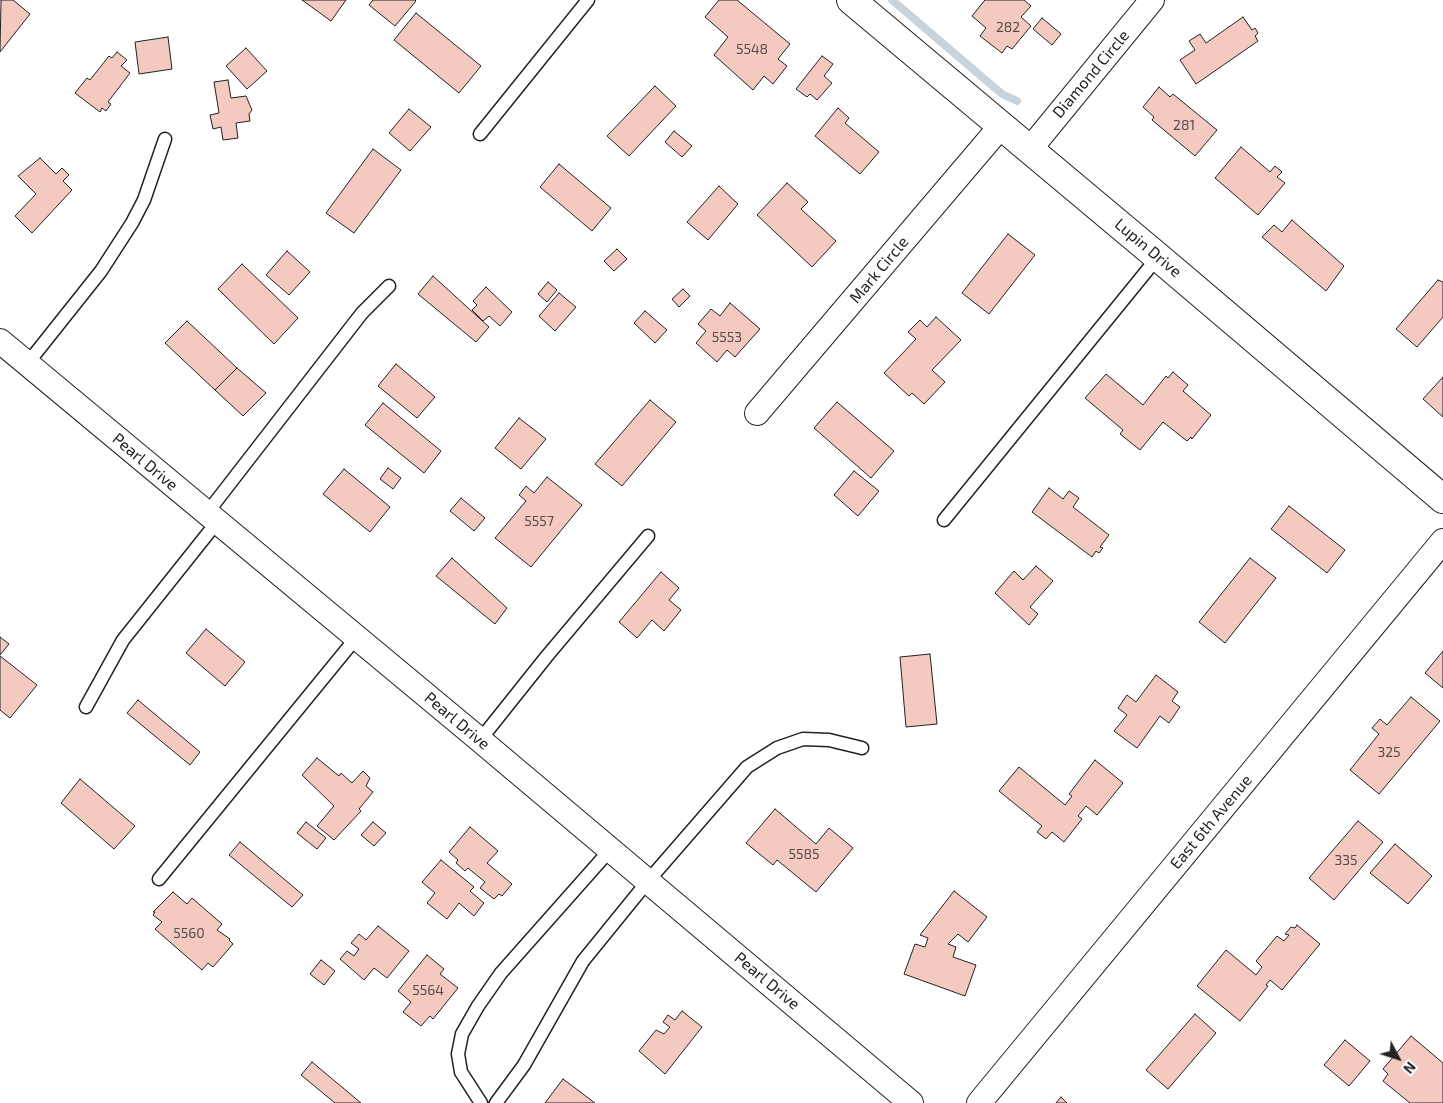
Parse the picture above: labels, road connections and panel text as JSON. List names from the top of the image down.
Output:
{
  "streets": {
    "street": [
      "Diamond Circle",
      "Lupin Drive",
      "Mark Circle",
      "Pearl Drive",
      "East 6th Avenue"
    ]
  },
  "crossings": [
    ["Diamond Circle", "Lupin Drive"],
    ["Lupin Drive", "Mark Circle"]
  ],
  "house_numbers": [
    "282",
    "5548",
    "281",
    "5553",
    "5557",
    "325",
    "5585",
    "335",
    "5560",
    "5564"
  ],
  "north": "bottom right"
}
